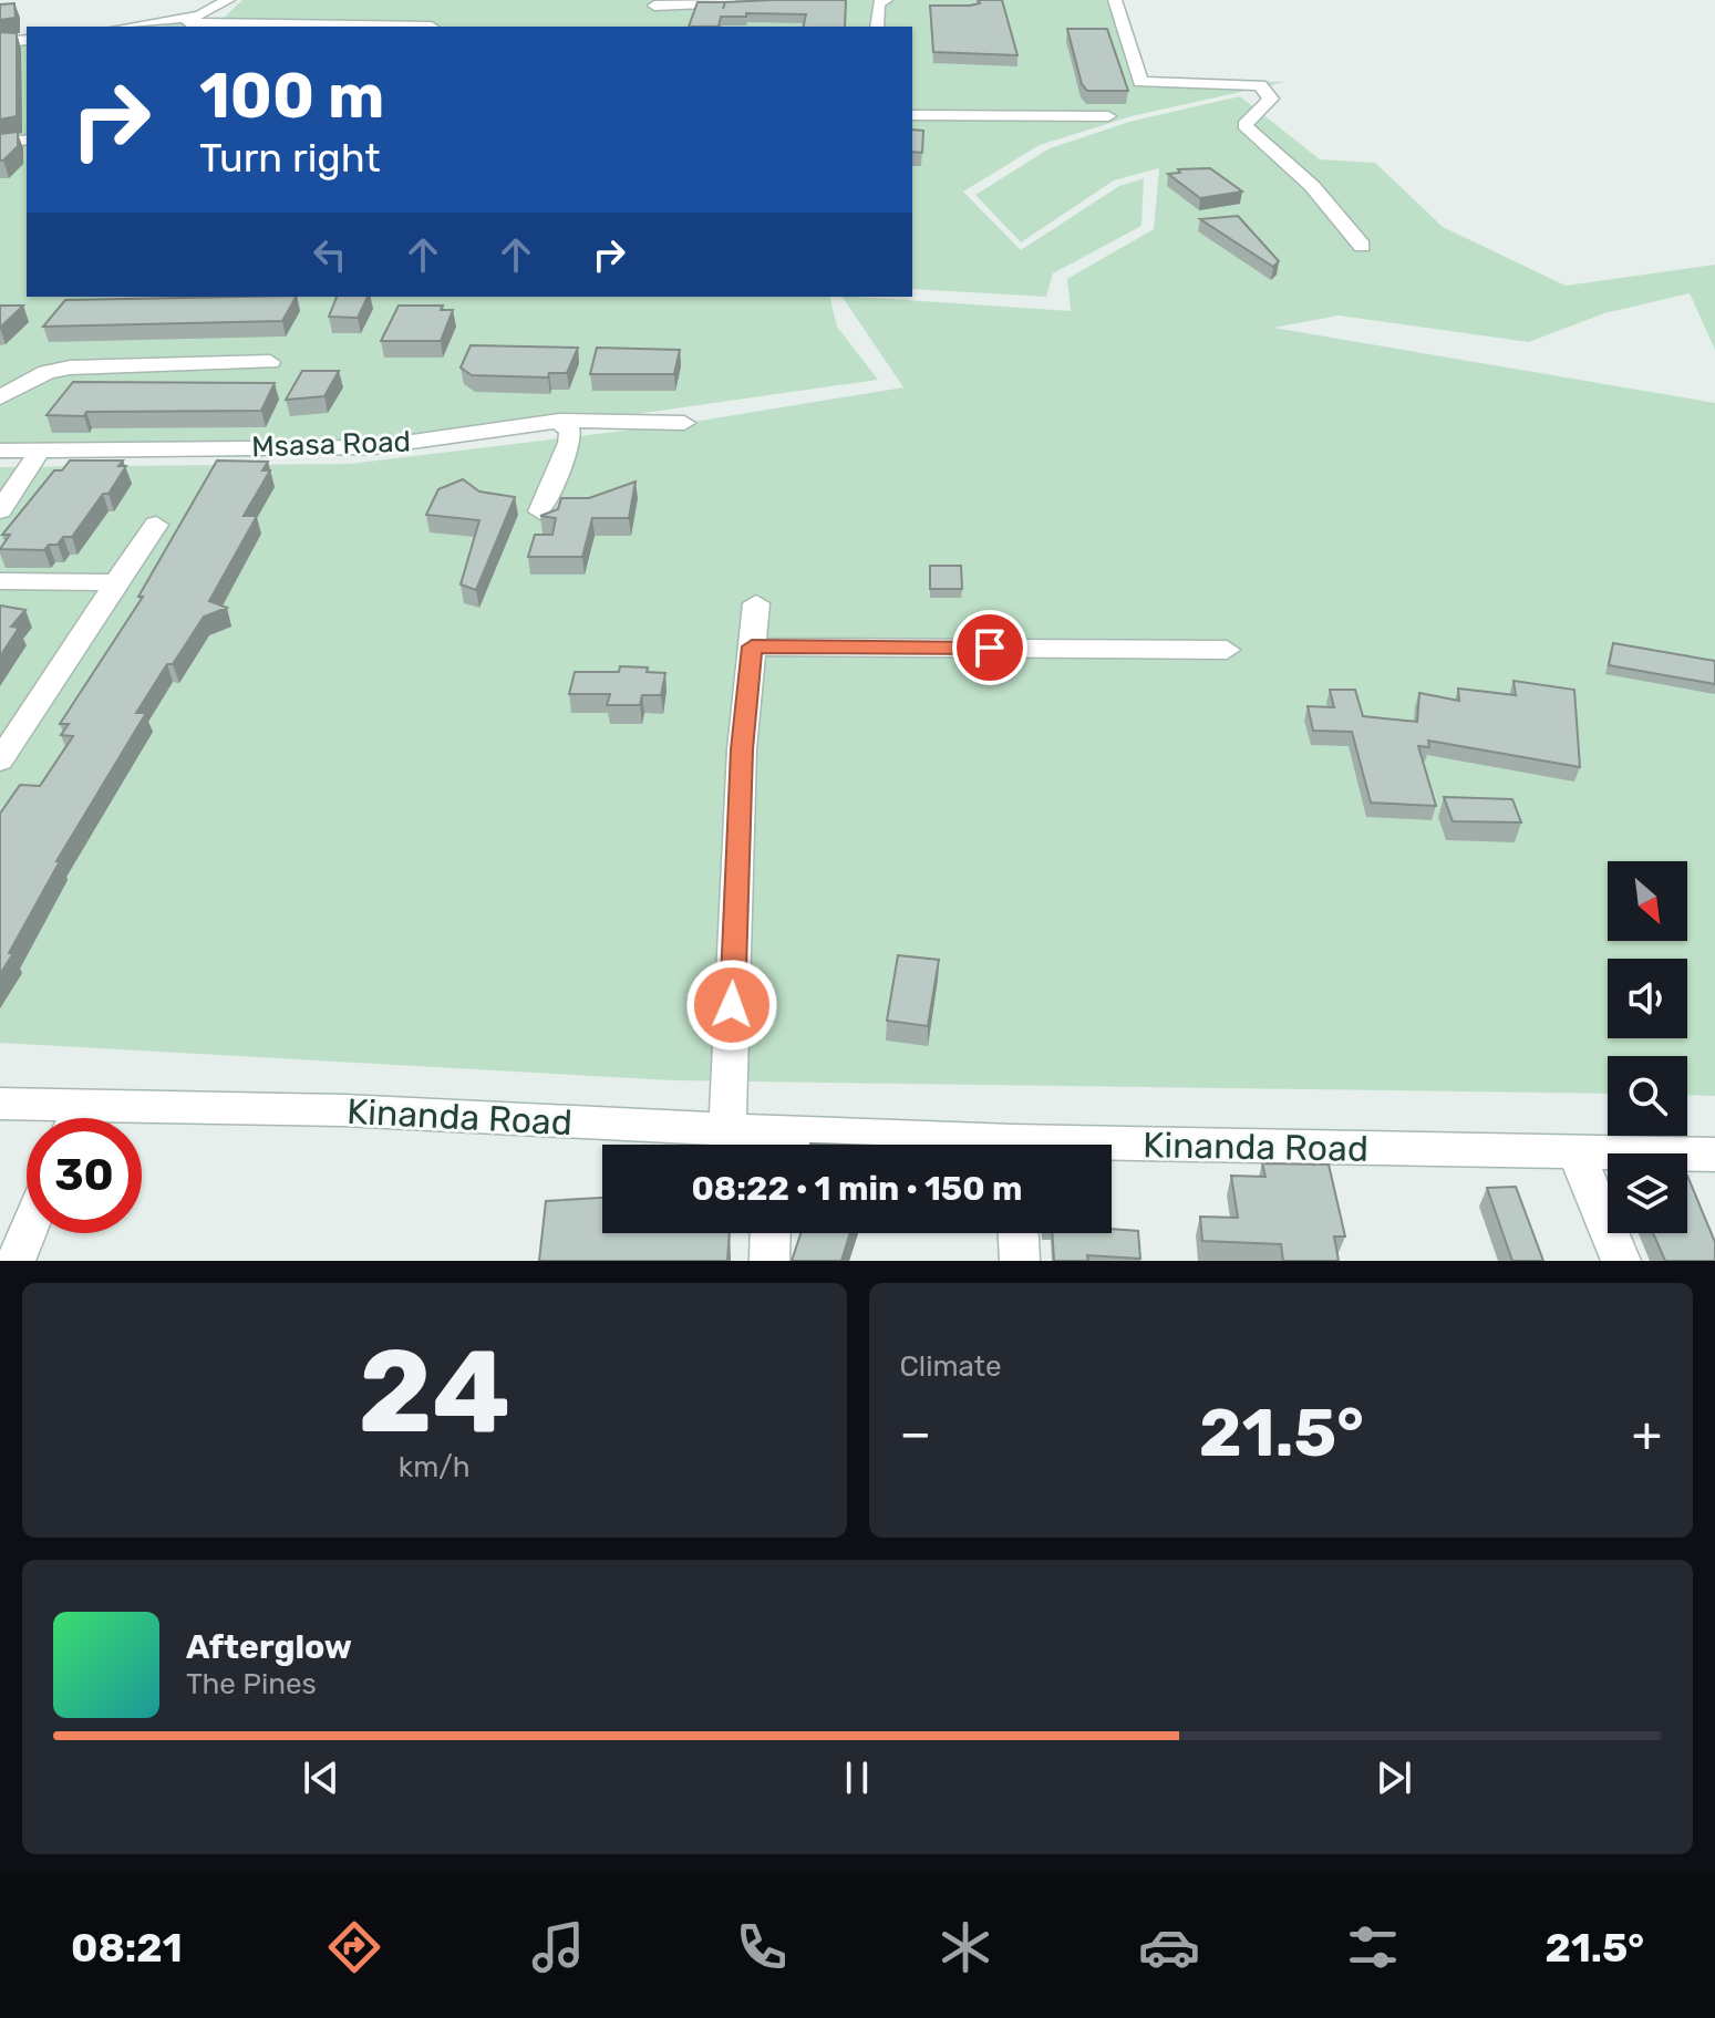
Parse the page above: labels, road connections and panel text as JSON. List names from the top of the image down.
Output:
{
  "streets": {
    "street": ["Msasa Road", "Kinanda Road"]
  },
  "north": "bottom right",
  "page": {
    "turn": ["100 m", "Turn right"],
    "limit": "30",
    "trip": "08:22 · 1 min · 150 m",
    "tile": [
      ["24", "km/h"],
      "Climate"
    ],
    "heat": ["−", "21.5°", "+"],
    "song": ["Afterglow", "The Pines"],
    "tabs": ["08:21", "21.5°"]
  }
}
